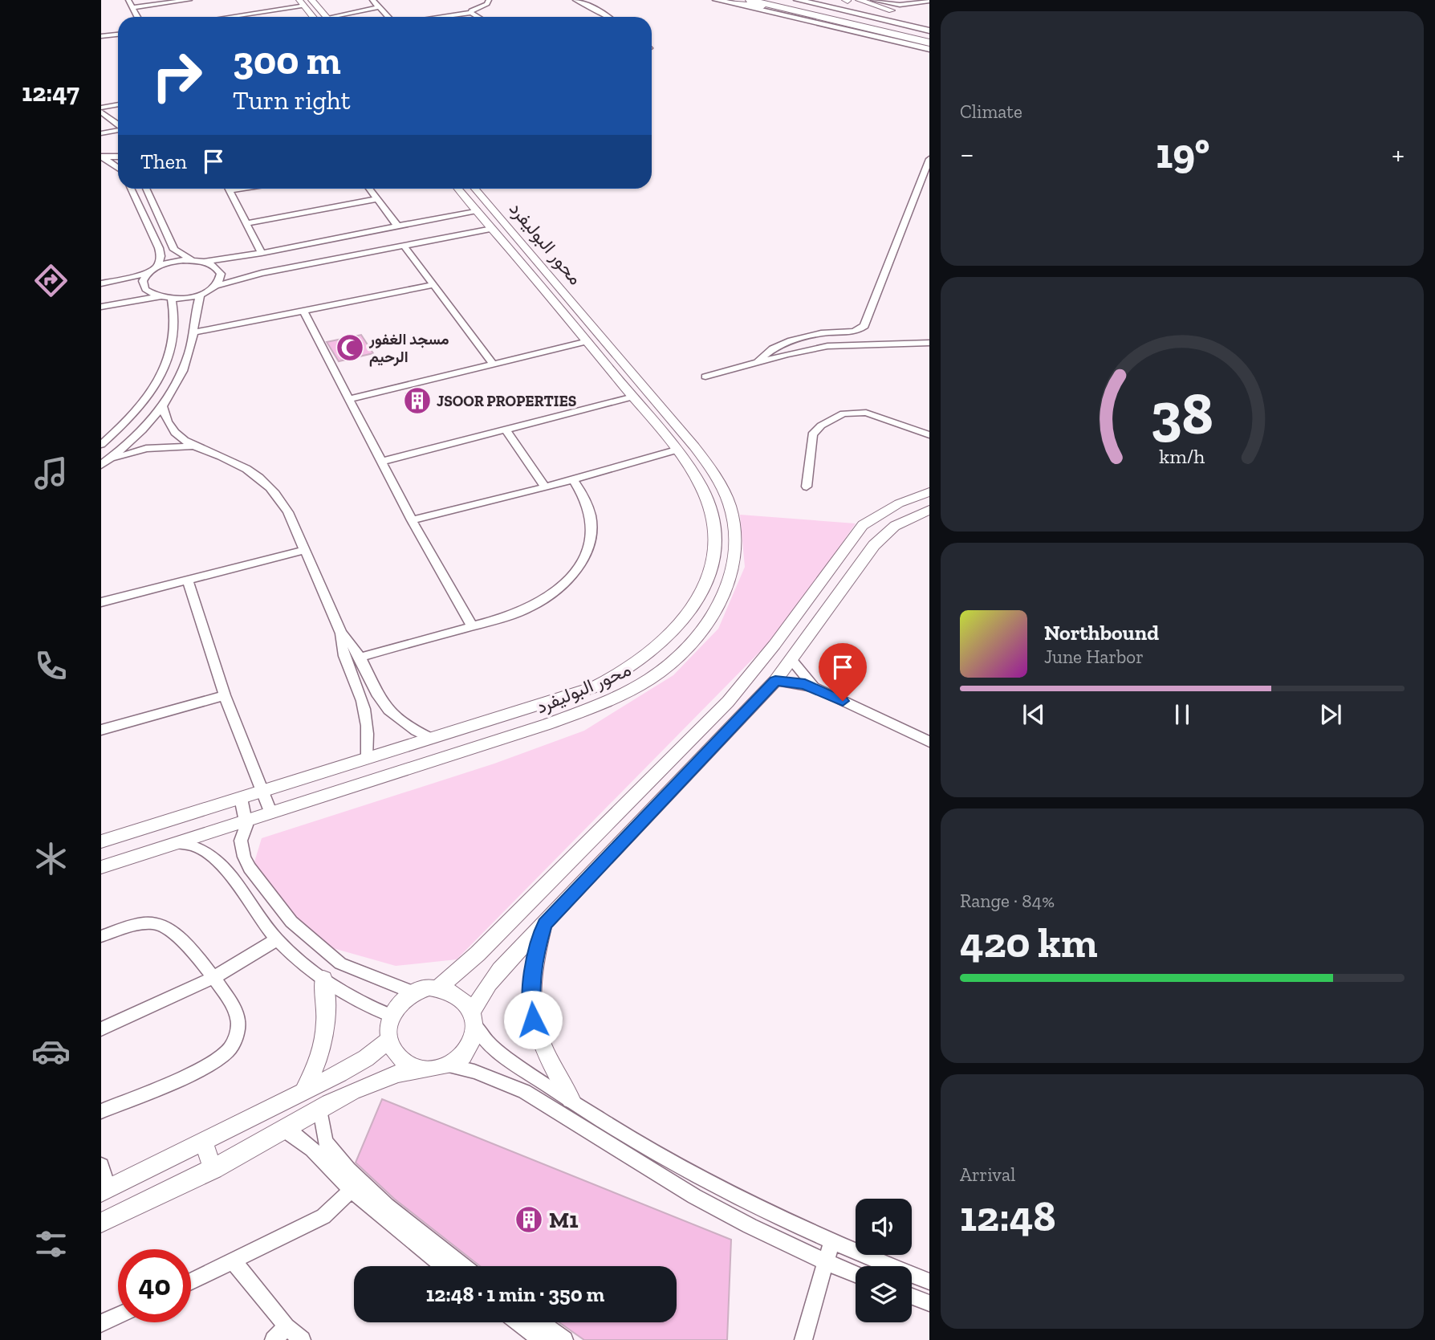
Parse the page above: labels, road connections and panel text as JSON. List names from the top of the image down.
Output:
{
  "streets": {
    "street": ["محور البوليفرد"]
  },
  "places": {
    "mosque": ["مسجد الغفور الرحيم"],
    "building": ["JSOOR PROPERTIES", "M1"]
  },
  "page": {
    "tabs": "12:47",
    "tile": [
      "Climate",
      ["Range · 84%", "420 km"],
      ["Arrival", "12:48"]
    ],
    "turn": ["300 m", "Turn right"],
    "heat": ["−", "19°", "+"],
    "then": "Then",
    "song": ["Northbound", "June Harbor"],
    "limit": "40",
    "trip": "12:48 · 1 min · 350 m",
    "gauge": ["38", "km/h"]
  }
}
